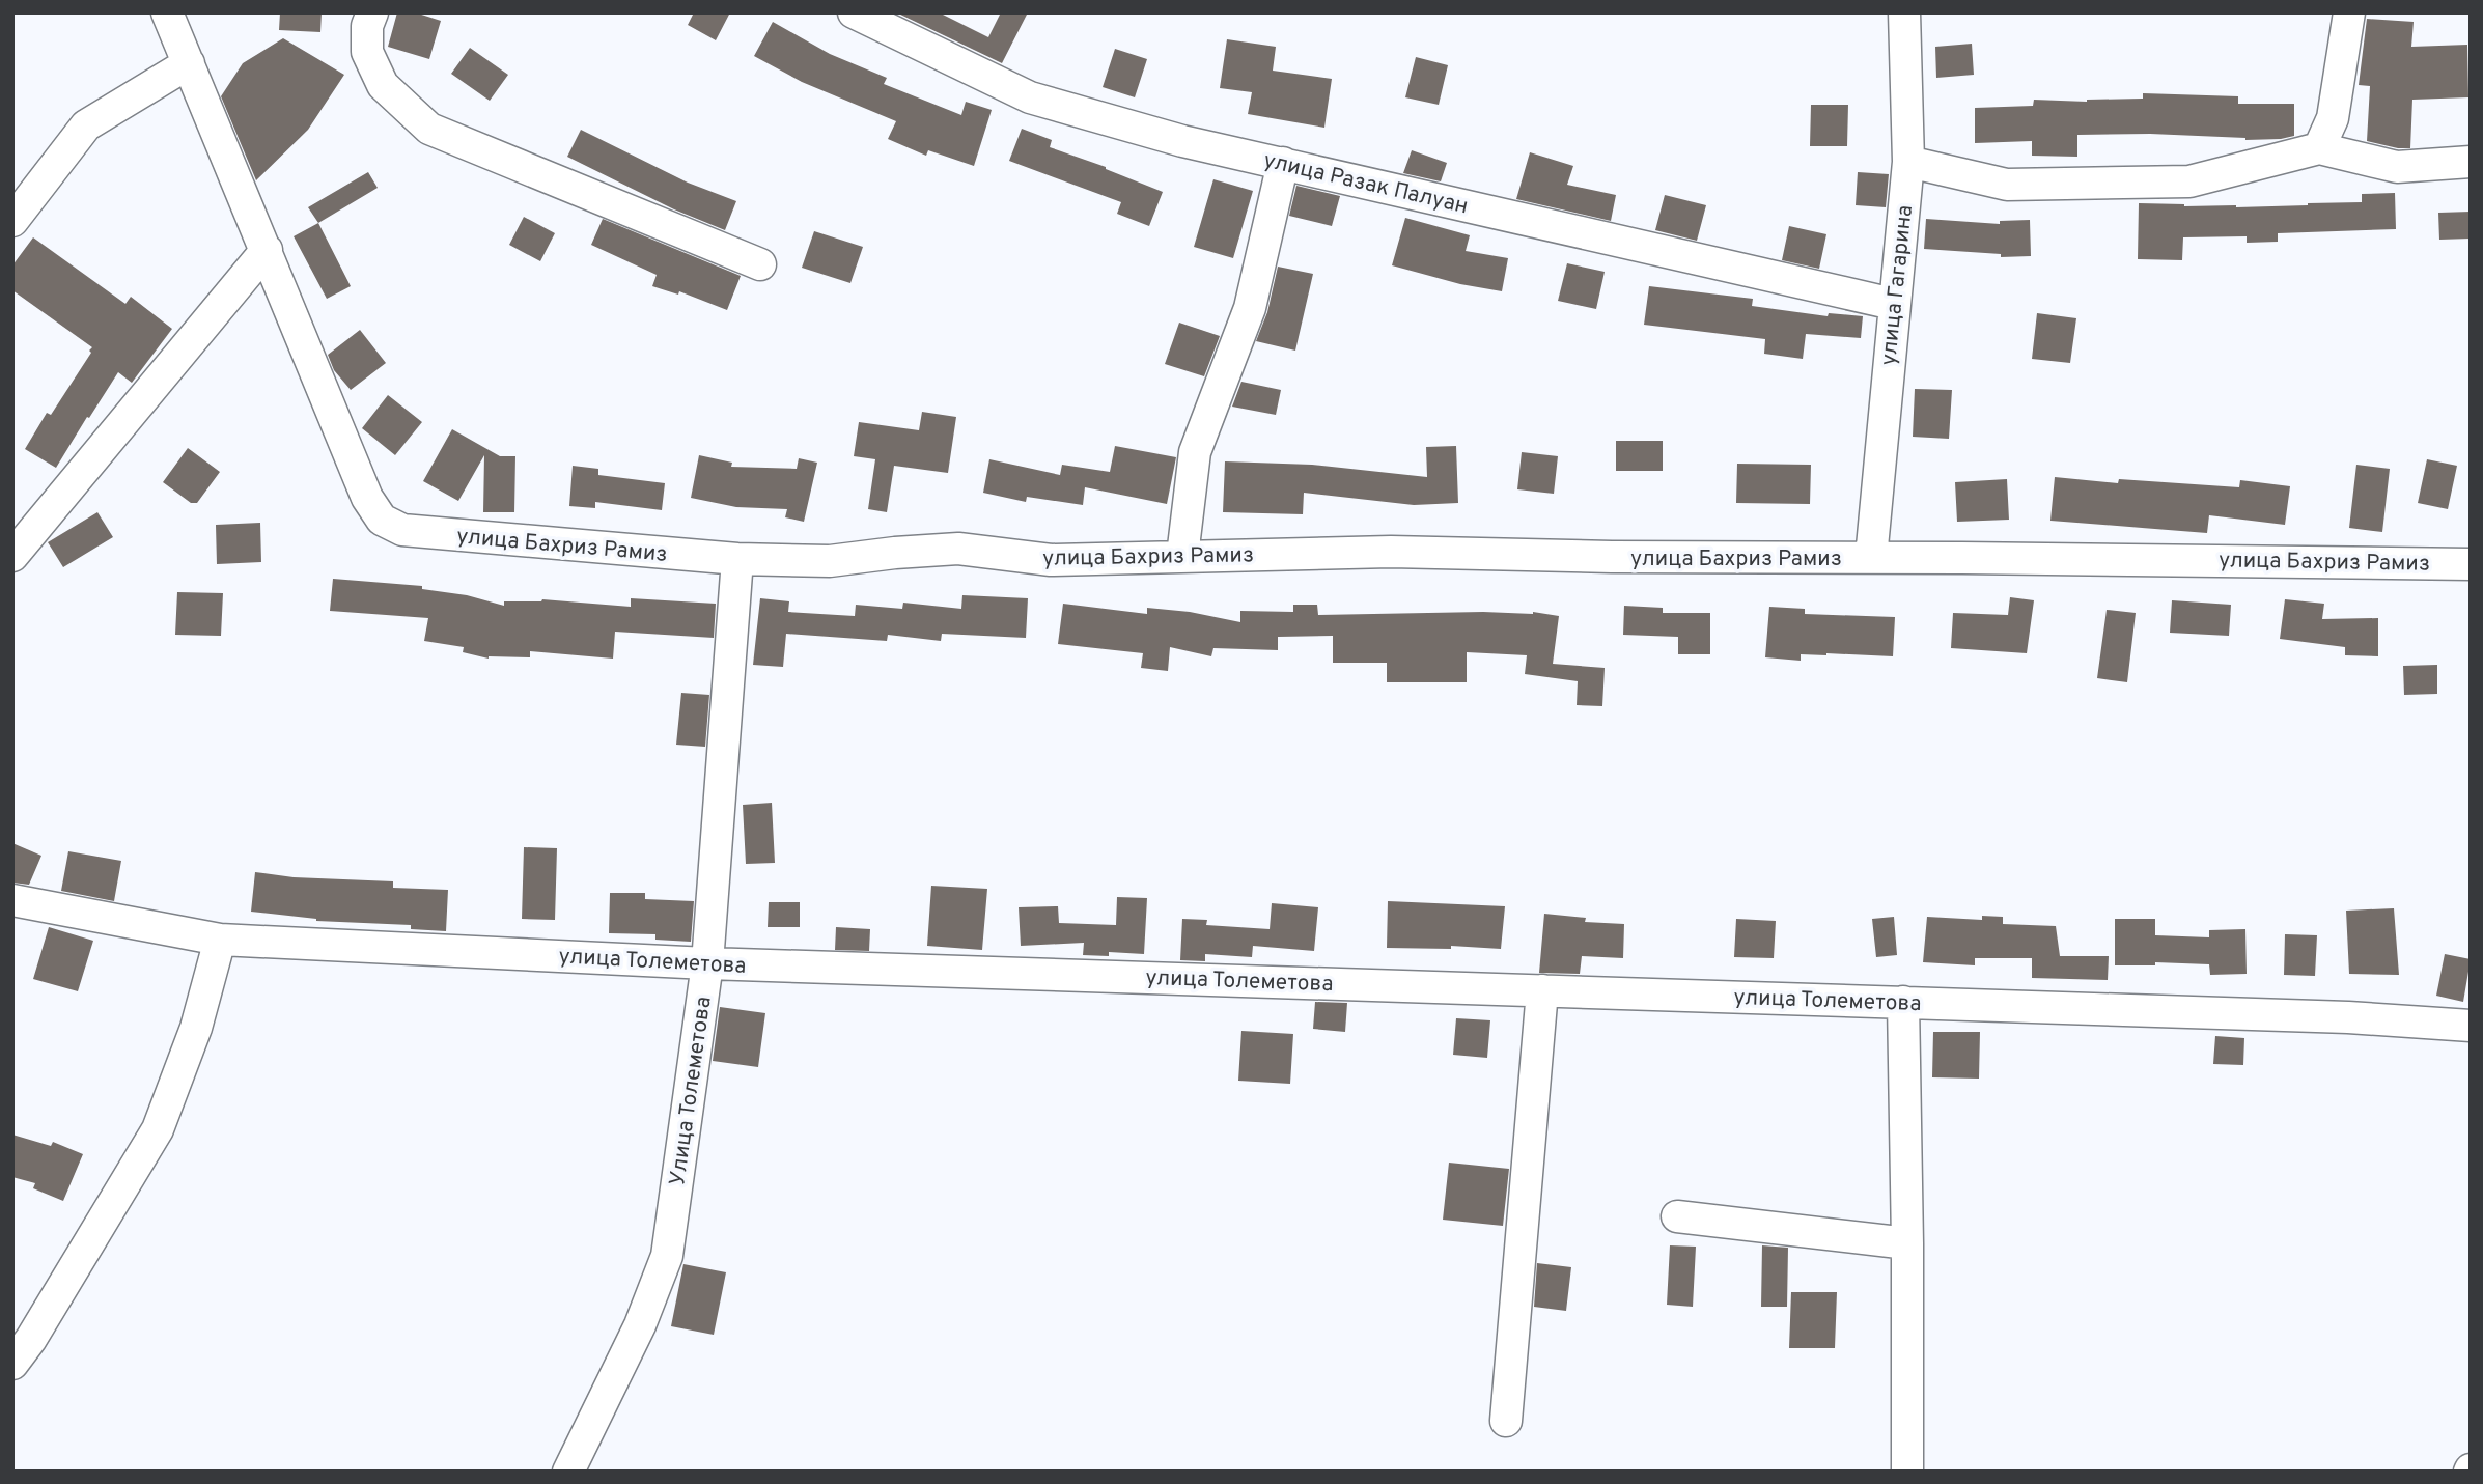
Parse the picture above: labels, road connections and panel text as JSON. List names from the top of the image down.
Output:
{
  "streets": {
    "street": [
      "улица Разак Палуан",
      "улица Гагарина",
      "улица Бахриз Рамиз",
      "улица Толеметова",
      "Улица Толеметова"
    ]
  },
  "crossings": [
    ["улица Разак Палуан", "улица Гагарина"],
    ["улица Гагарина", "улица Бахриз Рамиз"],
    ["улица Бахриз Рамиз", "Улица Толеметова"],
    ["улица Толеметова", "Улица Толеметова"]
  ]
}
